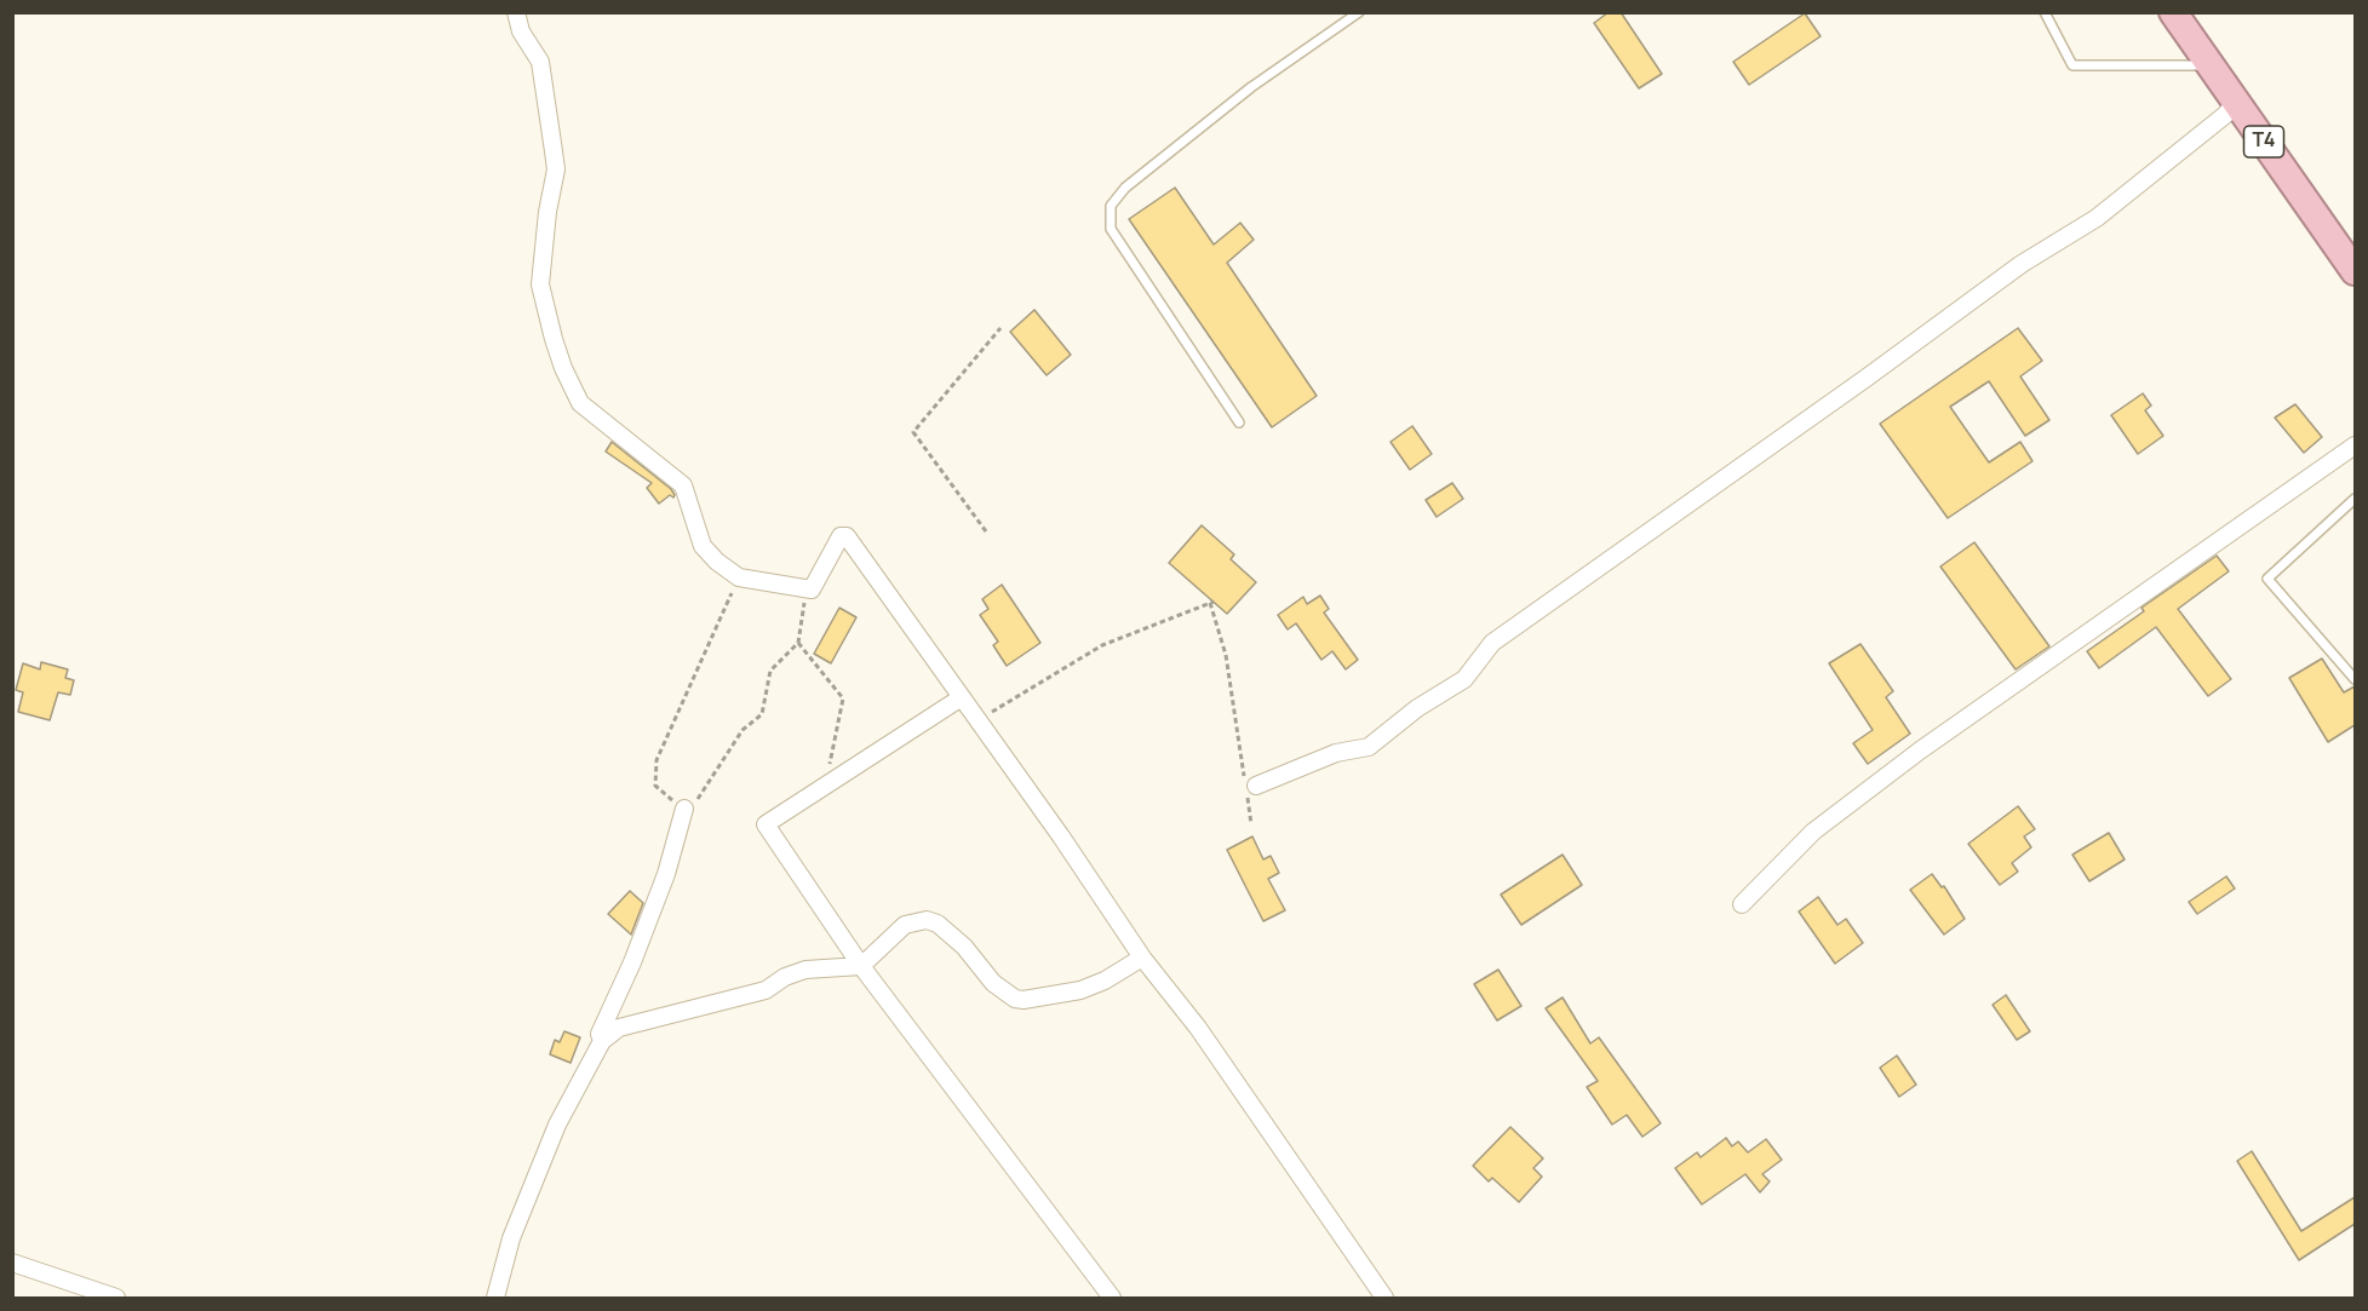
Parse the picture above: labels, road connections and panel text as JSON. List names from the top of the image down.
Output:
{
  "streets": {
    "highway": ["T4"]
  }
}
